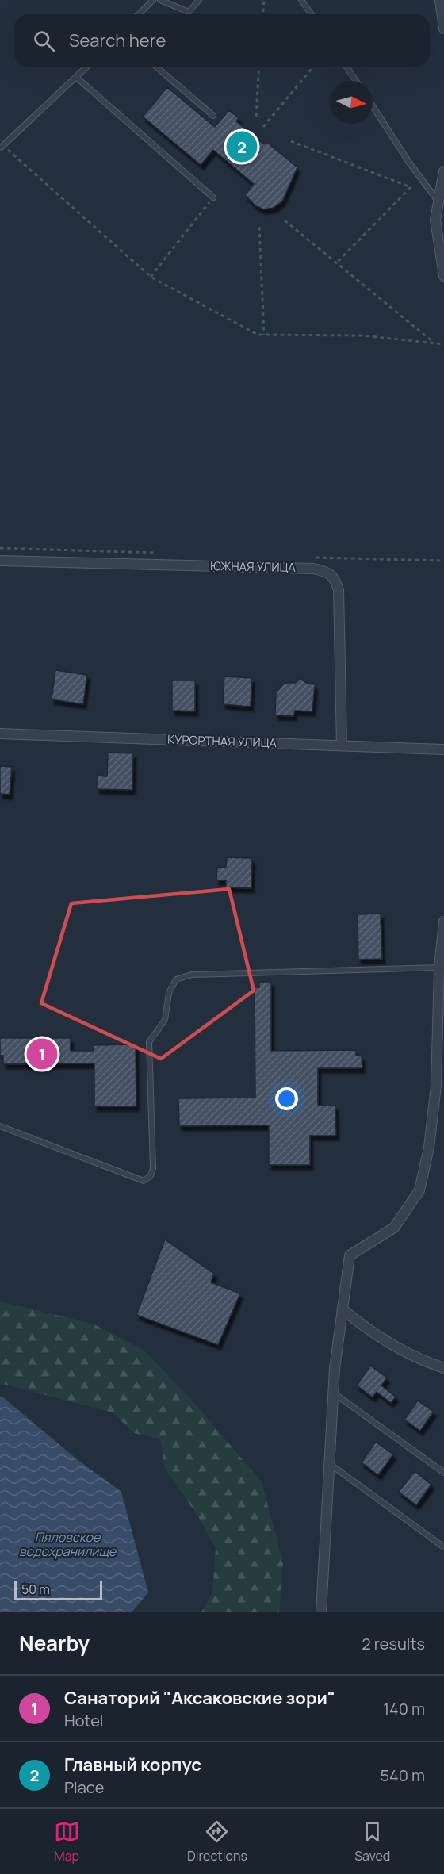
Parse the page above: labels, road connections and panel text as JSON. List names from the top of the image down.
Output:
{
  "streets": {
    "street": ["ЮЖНАЯ УЛИЦА", "КУРОРТНАЯ УЛИЦА"]
  },
  "crossings": [
    ["ЮЖНАЯ УЛИЦА", "КУРОРТНАЯ УЛИЦА"]
  ],
  "water": ["Пяловское водохранилище"],
  "scale_bar": "50 m",
  "north": "right",
  "page": {
    "search": "Search here",
    "pins": ["2", "1"],
    "scale": "50 m",
    "heading": ["Nearby", "2 results"],
    "list": [
      {
        "mark": "1",
        "name": "Санаторий \"Аксаковские зори\"",
        "note": "Hotel",
        "value": "140 m"
      },
      {
        "mark": "2",
        "name": "Главный корпус",
        "note": "Place",
        "value": "540 m"
      }
    ],
    "nav": ["Map", "Directions", "Saved"]
  }
}
